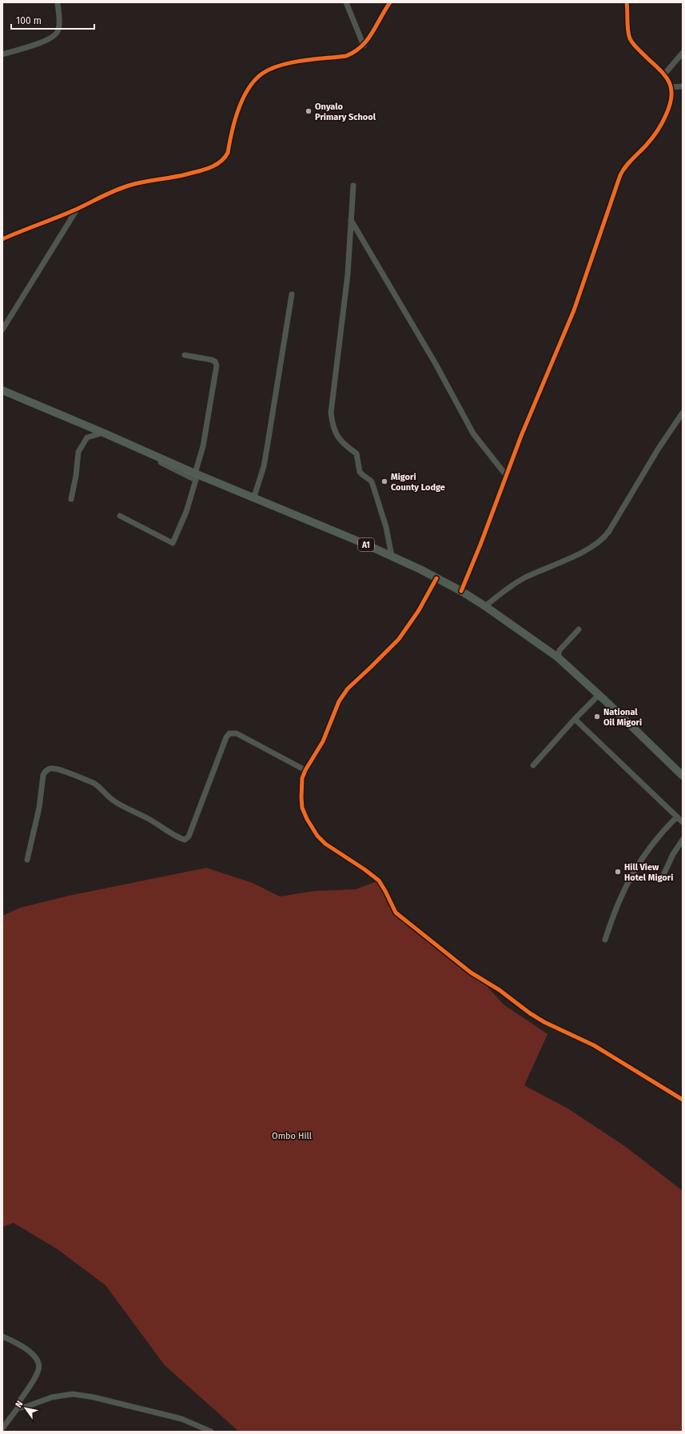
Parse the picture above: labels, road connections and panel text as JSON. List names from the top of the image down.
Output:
{
  "streets": {
    "highway": ["A1"]
  },
  "parks": ["Ombo Hill"],
  "places": [
    "Onyalo Primary School",
    "Migori County Lodge",
    "National Oil Migori",
    "Hill View Hotel Migori"
  ],
  "scale_bar": "100 m",
  "north": "top left"
}
